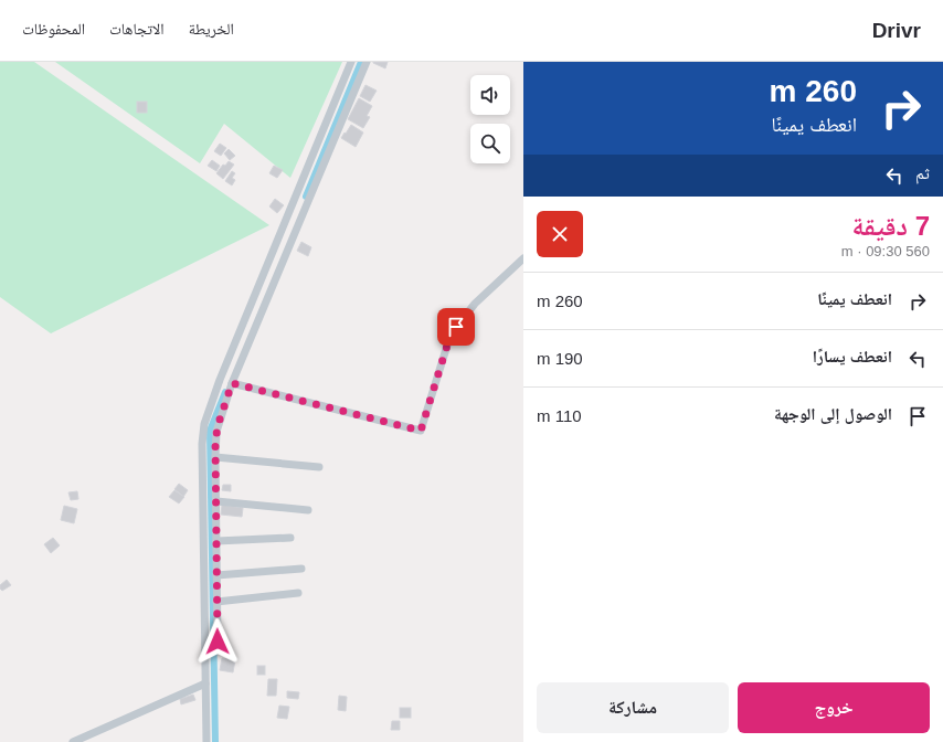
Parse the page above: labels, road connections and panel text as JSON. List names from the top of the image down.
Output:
{
  "page": {
    "header": "Drivr",
    "nav": ["الخريطة", "الاتجاهات", "المحفوظات"],
    "turn": ["260 m", "انعطف يمينًا"],
    "then": "ثم",
    "heading": ["7 دقيقة", "560 m · 09:30"],
    "list": [
      {
        "name": "انعطف يمينًا",
        "value": "260 m"
      },
      {
        "name": "انعطف يسارًا",
        "value": "190 m"
      },
      {
        "name": "الوصول إلى الوجهة",
        "value": "110 m"
      }
    ],
    "buttons": ["خروج", "مشاركة"]
  }
}
